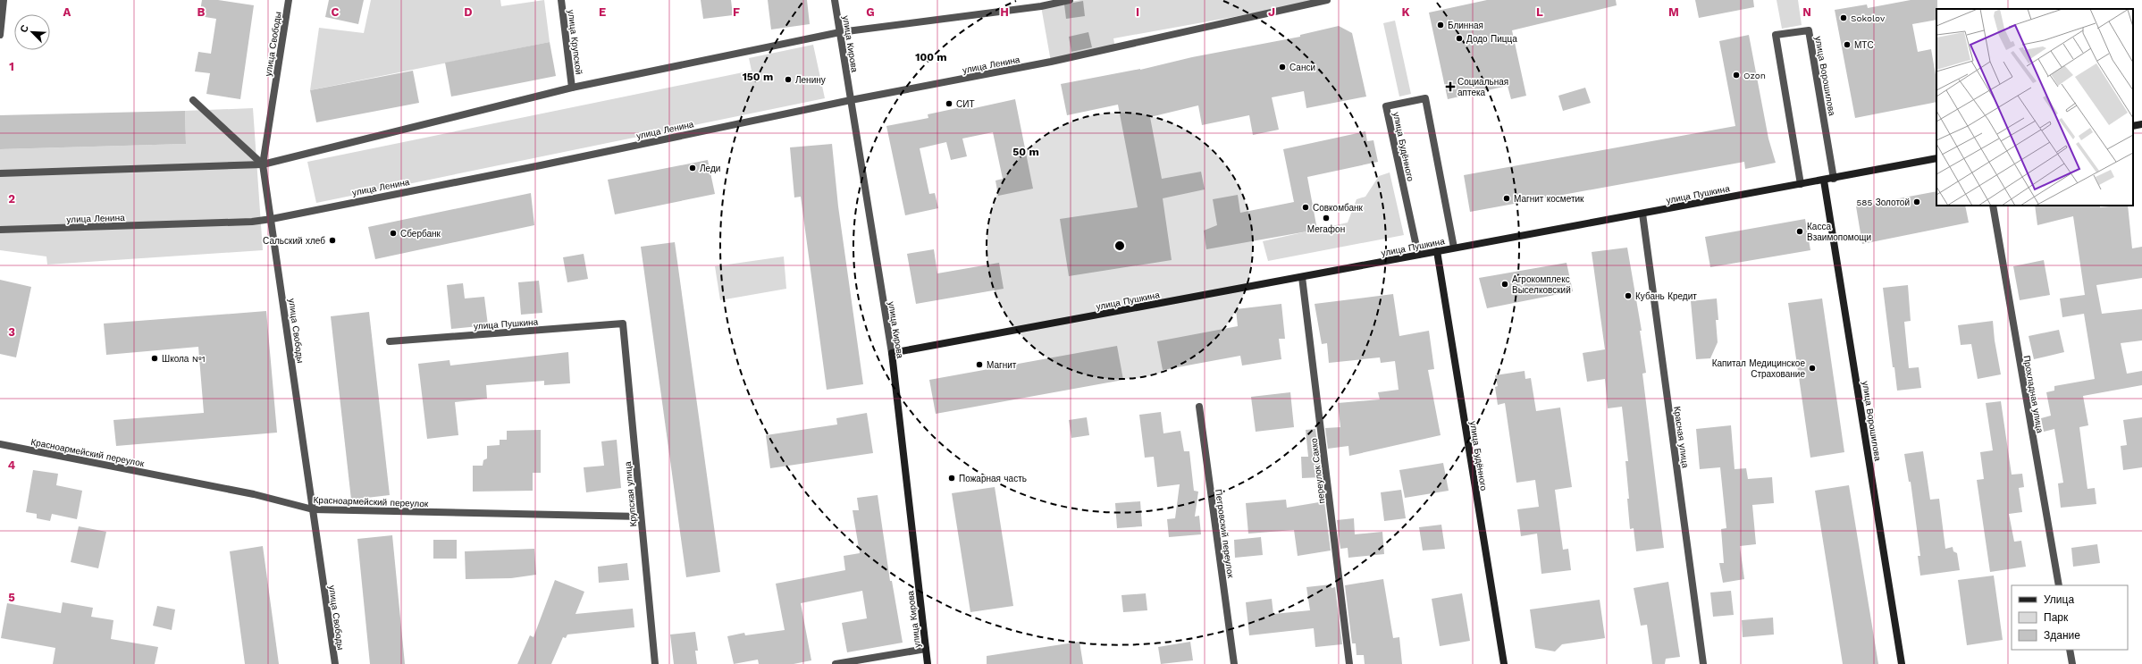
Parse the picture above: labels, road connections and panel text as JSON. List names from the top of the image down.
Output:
{
  "streets": {
    "main road": [
      "улица Кирова",
      "улица Ворошилова",
      "улица Будённого",
      "улица Пушкина"
    ],
    "street": [
      "улица Крупской",
      "улица Свободы",
      "улица Ленина",
      "Прохладная улица",
      "Красная улица",
      "Красноармейский переулок",
      "переулок Сакко",
      "Крупская улица",
      "Петровский переулок"
    ]
  },
  "crossings": [
    ["улица Свободы", "улица Ленина"],
    ["улица Свободы", "Красноармейский переулок"],
    ["улица Кирова", "улица Ленина"],
    ["улица Кирова", "улица Пушкина"],
    ["улица Ворошилова", "улица Пушкина"],
    ["улица Будённого", "улица Пушкина"],
    ["улица Пушкина", "Красная улица"],
    ["улица Пушкина", "переулок Сакко"],
    ["улица Пушкина", "Крупская улица"],
    ["Красноармейский переулок", "Крупская улица"]
  ],
  "places": {
    "other": [
      "Sokolov",
      "Блинная",
      "Додо Пицца",
      "МТС",
      "Санси",
      "Ozon",
      "Ленину",
      "СИТ",
      "Леди",
      "Магнит косметик",
      "585 Золотой",
      "Совкомбанк",
      "Мегафон",
      "Касса Взаимопомощи",
      "Сбербанк",
      "Сальский хлеб",
      "Агрокомплекс Выселковский",
      "Кубань Кредит",
      "Школа №1",
      "Магнит",
      "Капитал Медицинское Страхование",
      "Пожарная часть"
    ],
    "health": ["Социальная аптека"]
  },
  "legend": ["Улица", "Парк", "Здание"],
  "north": "top left",
  "grid": {
    "columns": [
      "A",
      "B",
      "C",
      "D",
      "E",
      "F",
      "G",
      "H",
      "I",
      "J",
      "K",
      "L",
      "M",
      "N"
    ],
    "rows": [
      "1",
      "2",
      "3",
      "4",
      "5"
    ]
  },
  "rings": ["100 m", "150 m", "50 m"]
}
